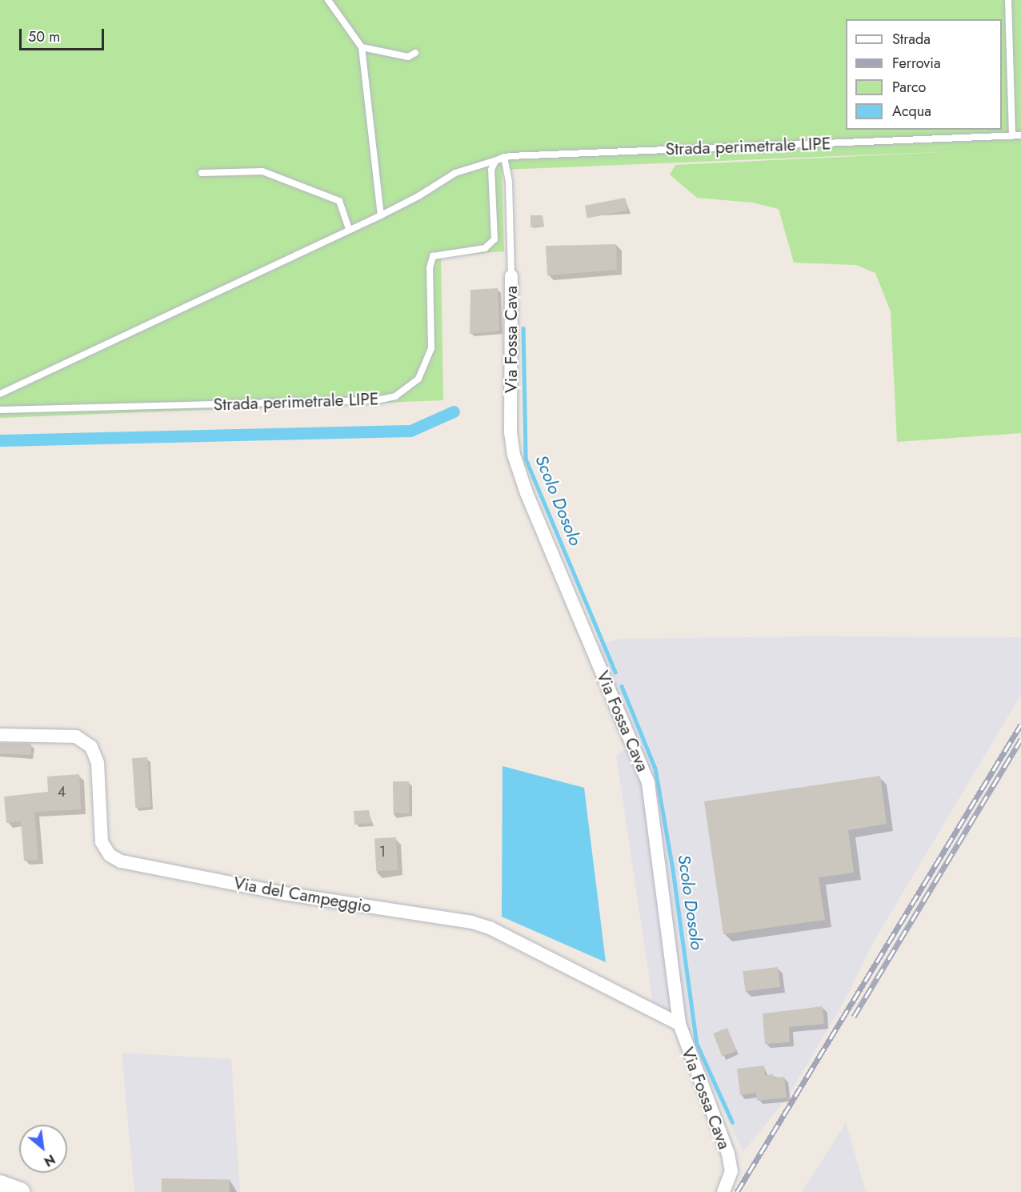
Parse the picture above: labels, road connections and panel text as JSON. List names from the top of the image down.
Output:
{
  "streets": {
    "street": ["Via Fossa Cava", "Via del Campeggio"],
    "lane": ["Strada perimetrale LIPE"]
  },
  "crossings": [
    ["Via Fossa Cava", "Via del Campeggio"]
  ],
  "water": ["Scolo Dosolo"],
  "house_numbers": ["4", "1"],
  "legend": [
    "Strada",
    "Ferrovia",
    "Parco",
    "Acqua"
  ],
  "scale_bar": "50 m",
  "north": "bottom right"
}
